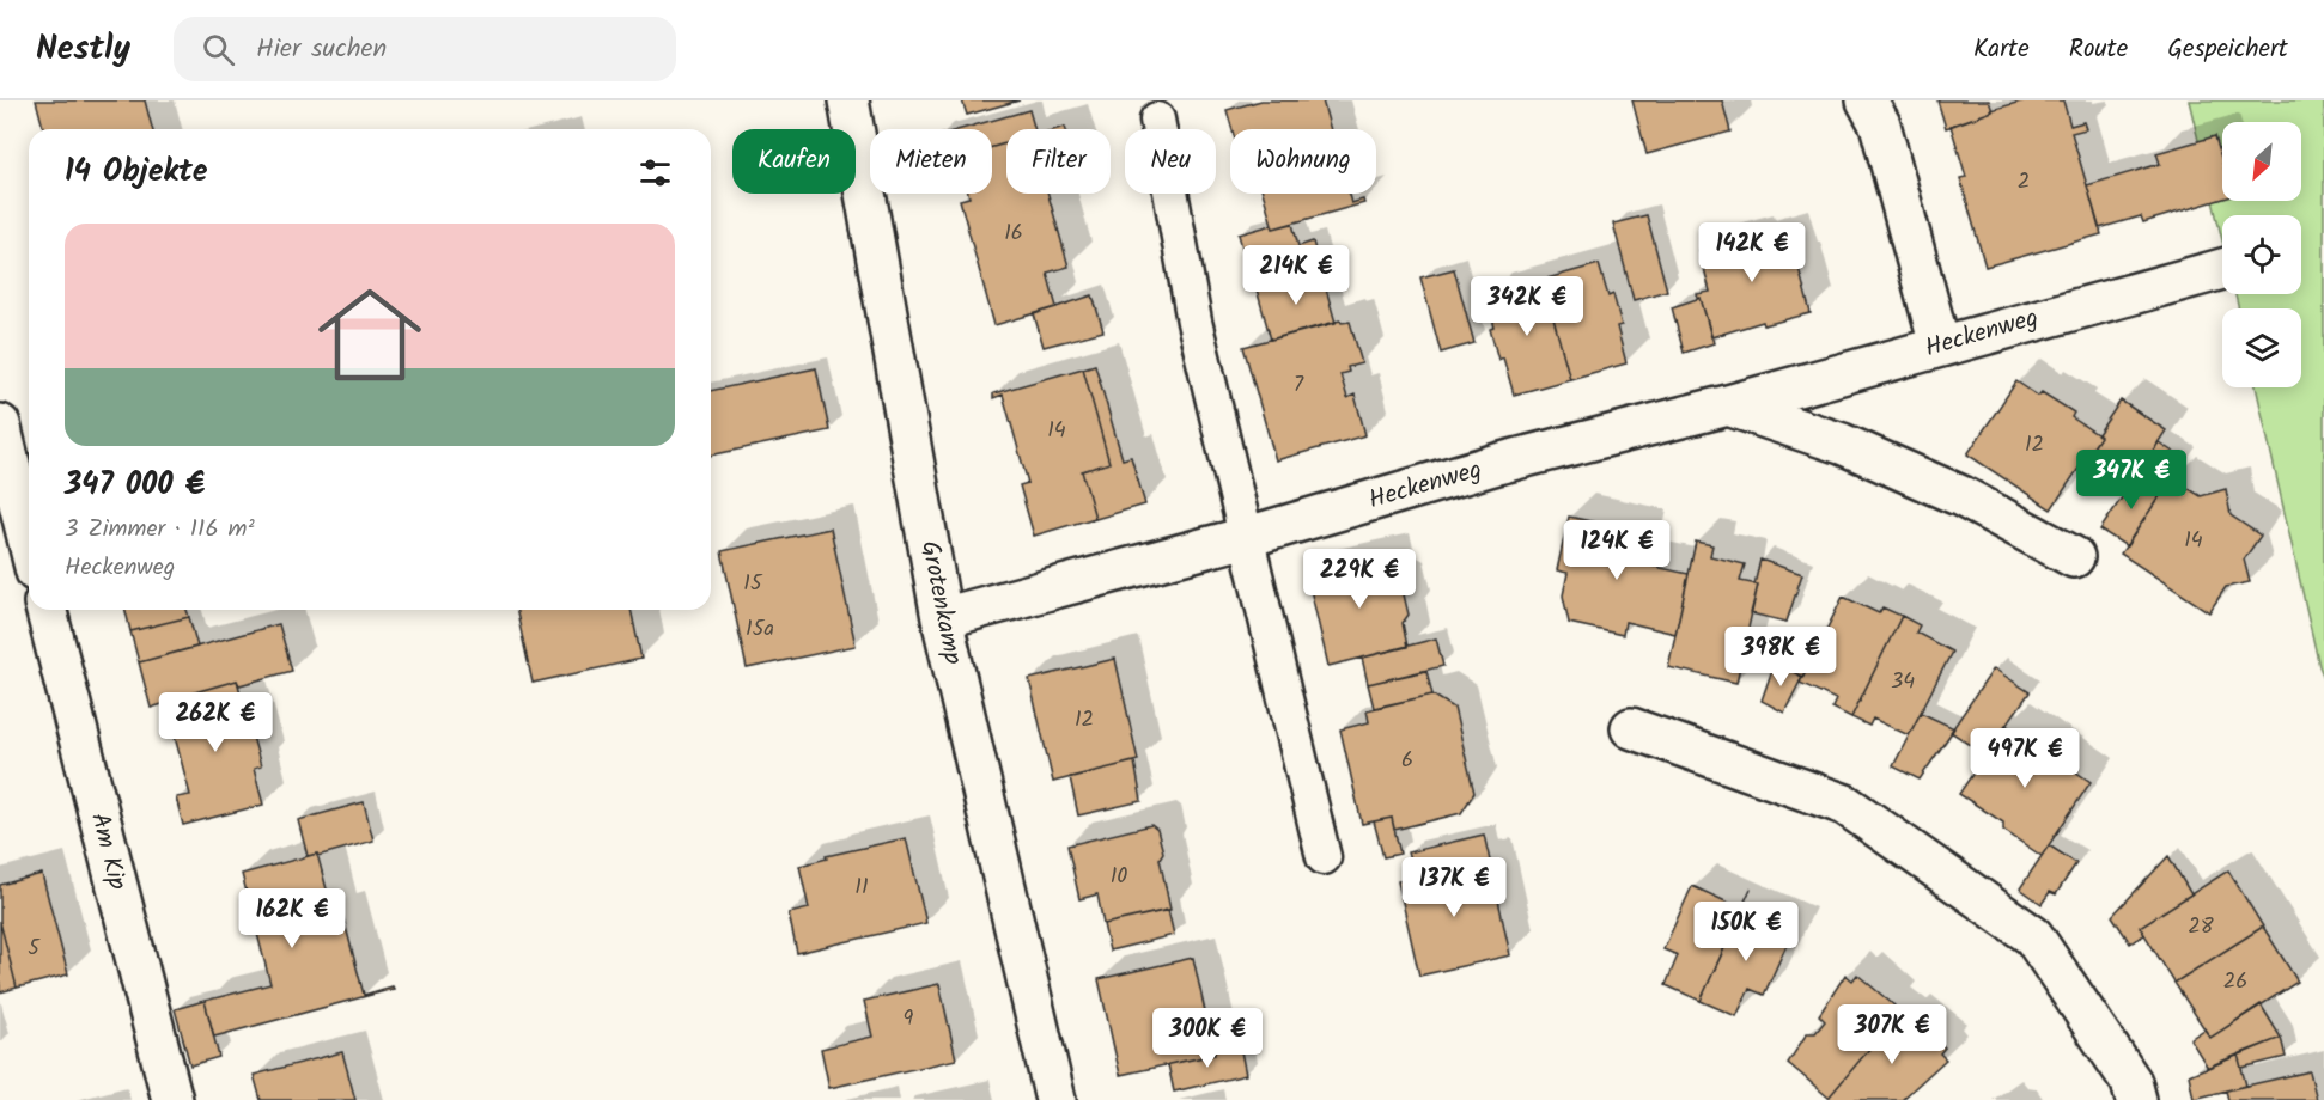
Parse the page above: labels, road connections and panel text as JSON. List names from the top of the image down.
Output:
{
  "streets": {
    "street": ["Heckenweg", "Grotenkamp", "Am Kip"]
  },
  "crossings": [
    ["Heckenweg", "Grotenkamp"]
  ],
  "house_numbers": [
    "2",
    "16",
    "7",
    "14",
    "12",
    "14",
    "15",
    "15a",
    "34",
    "12",
    "6",
    "10",
    "11",
    "28",
    "5",
    "26",
    "9"
  ],
  "north": "bottom left",
  "page": {
    "header": "Nestly",
    "search": "Hier suchen",
    "nav": ["Karte", "Route", "Gespeichert"],
    "chip": [
      "Kaufen",
      "Mieten",
      "Filter",
      "Neu",
      "Wohnung"
    ],
    "heading": "14 Objekte",
    "list": [
      {
        "name": "347 000 €",
        "note": "3 Zimmer · 116 m² · Heckenweg"
      }
    ],
    "price": [
      "142K €",
      "214K €",
      "342K €",
      "347K €",
      "124K €",
      "229K €",
      "398K €",
      "262K €",
      "497K €",
      "137K €",
      "162K €",
      "150K €",
      "307K €",
      "300K €"
    ]
  }
}
